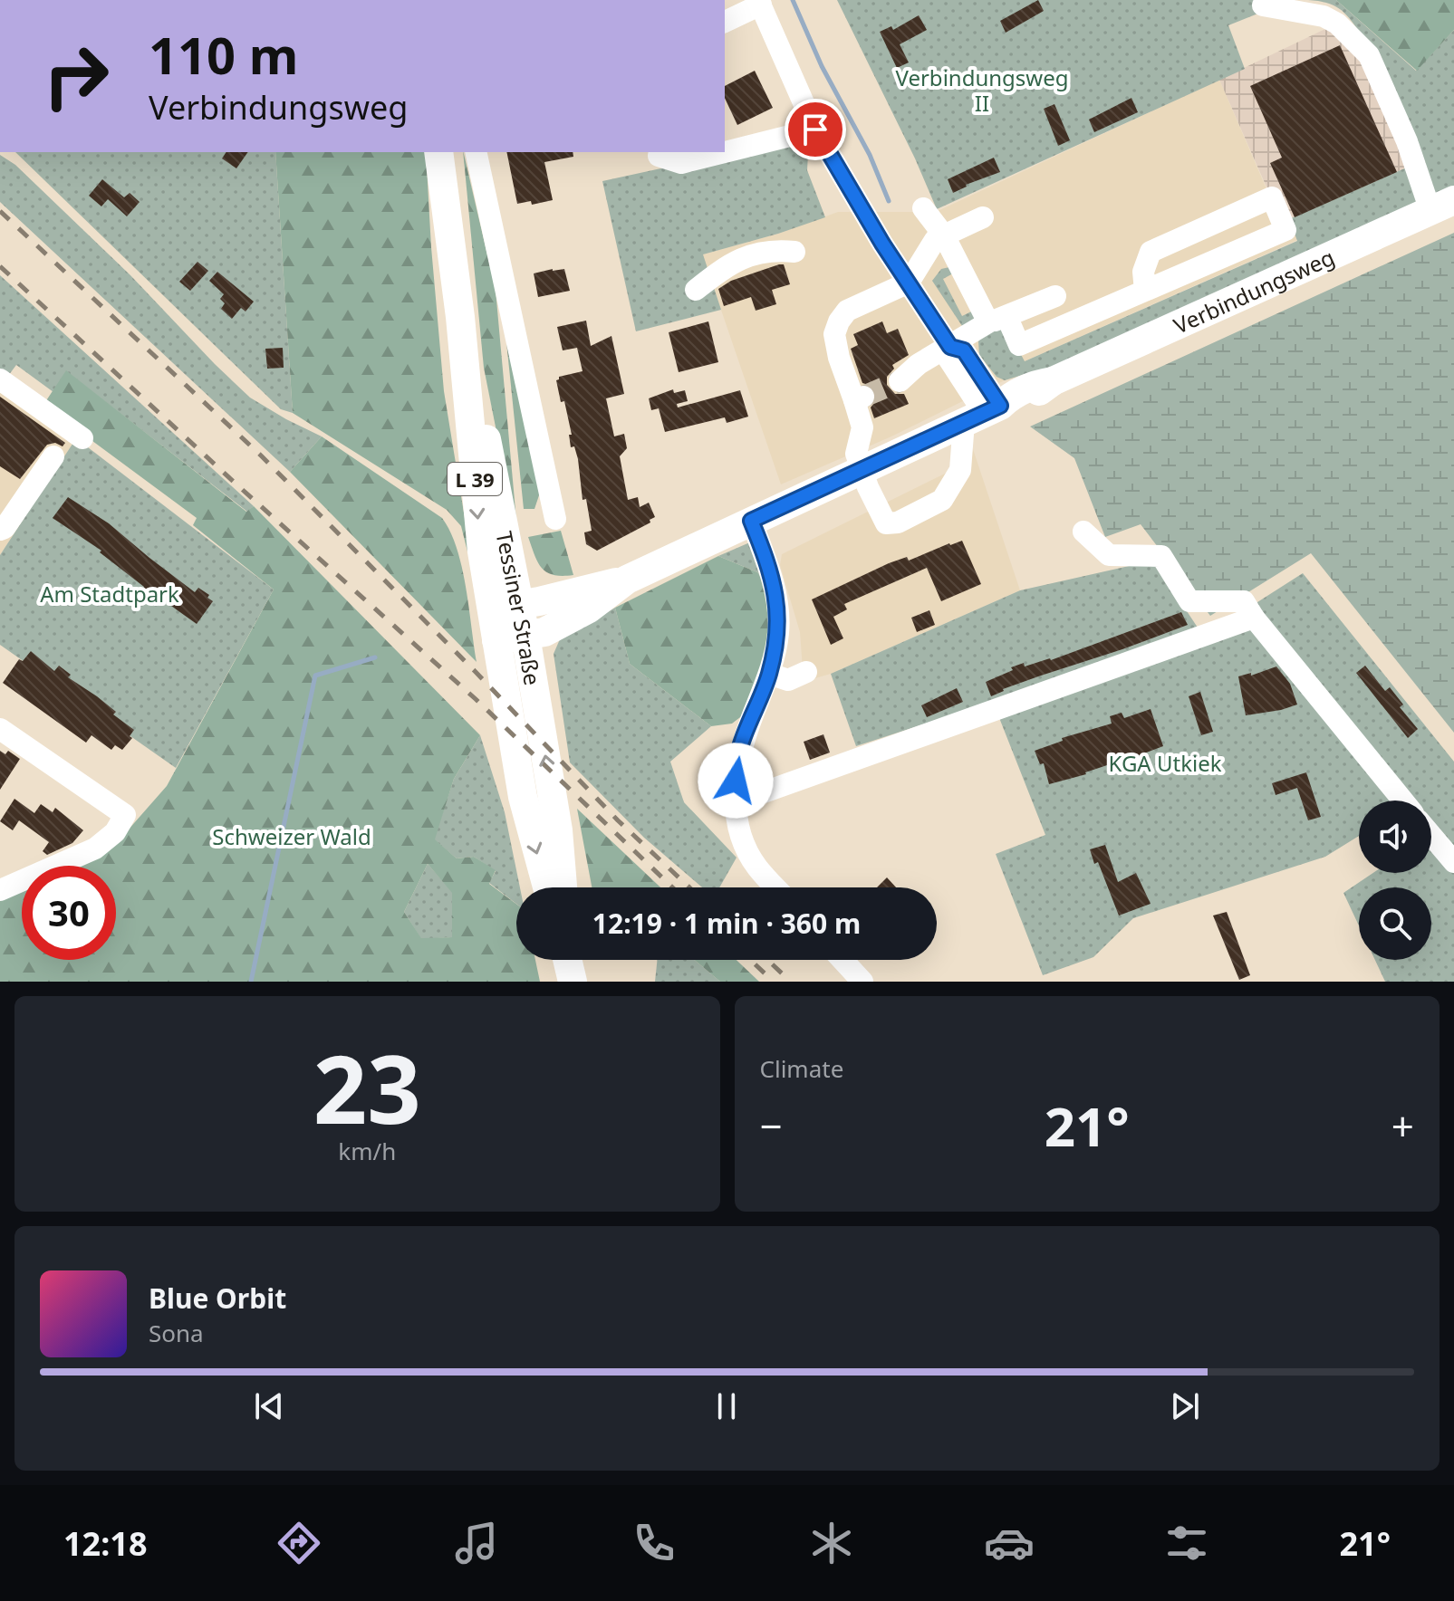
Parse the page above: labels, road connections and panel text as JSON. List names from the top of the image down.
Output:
{
  "streets": {
    "main road": ["Verbindungsweg", "L 39", "Tessiner Straße"]
  },
  "crossings": [
    ["Verbindungsweg", "Tessiner Straße"]
  ],
  "parks": [
    "Verbindungsweg II",
    "Am Stadtpark",
    "KGA Utkiek",
    "Schweizer Wald"
  ],
  "page": {
    "turn": ["110 m", "Verbindungsweg"],
    "limit": "30",
    "trip": "12:19 · 1 min · 360 m",
    "tile": [
      ["23", "km/h"],
      "Climate"
    ],
    "heat": ["−", "21°", "+"],
    "song": ["Blue Orbit", "Sona"],
    "tabs": ["12:18", "21°"]
  }
}
